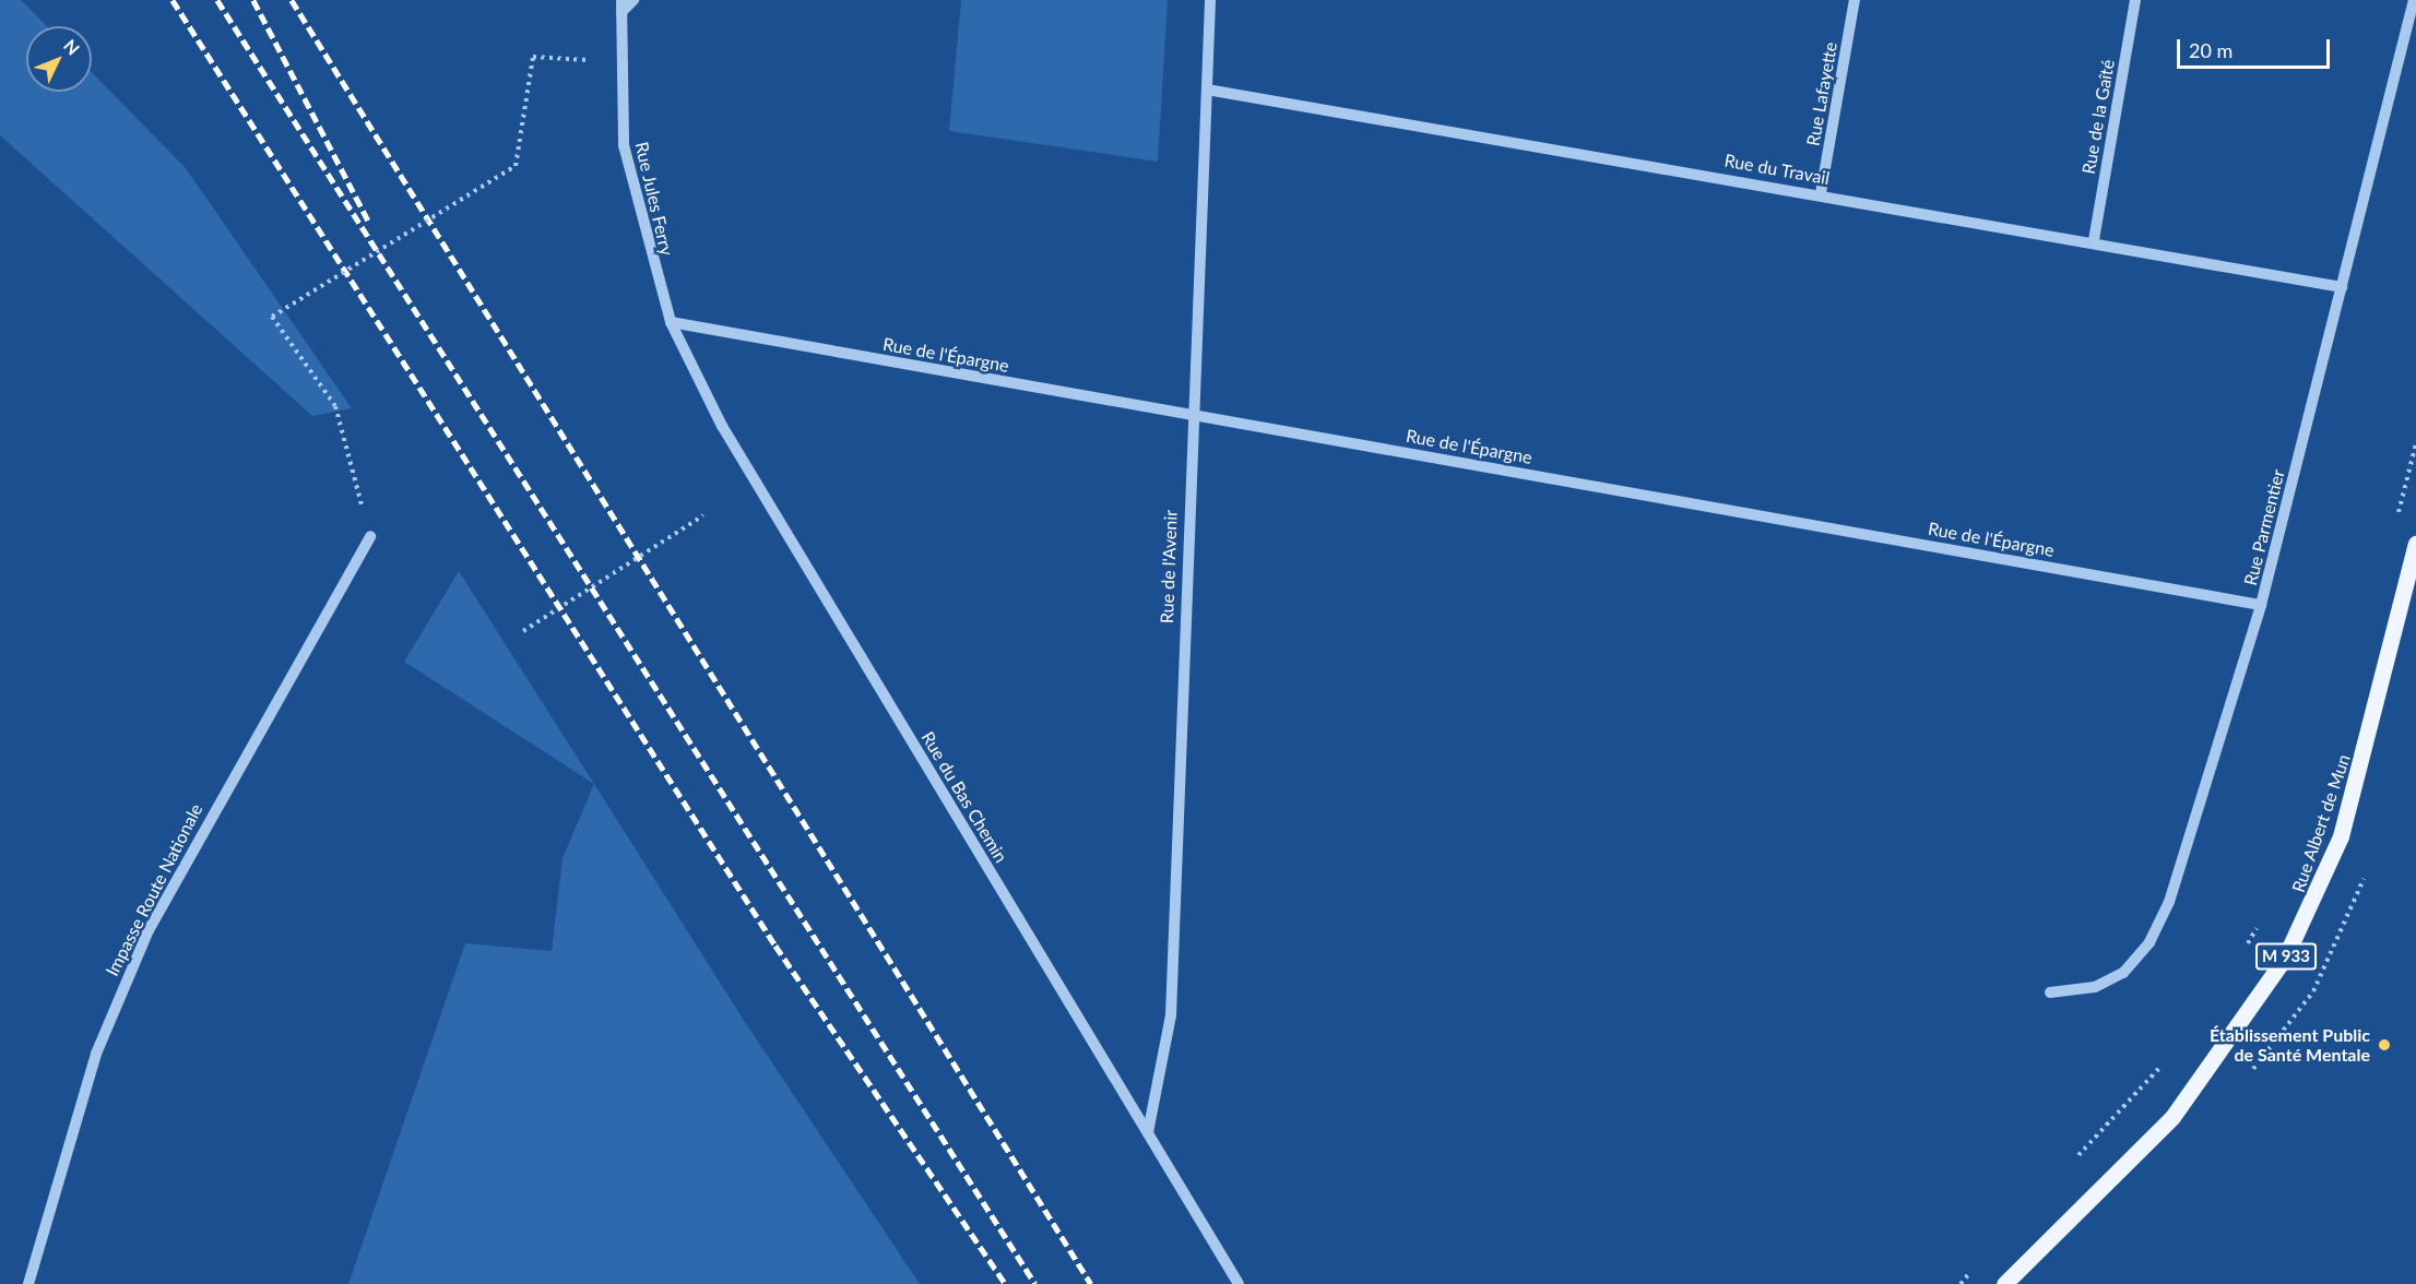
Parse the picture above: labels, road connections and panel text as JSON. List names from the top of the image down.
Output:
{
  "streets": {
    "main road": ["Rue Albert de Mun", "M 933"],
    "street": [
      "Rue Lafayette",
      "Rue de la Gaîté",
      "Rue du Travail",
      "Rue Jules Ferry",
      "Rue de l'Épargne",
      "Rue Parmentier",
      "Rue de l'Avenir",
      "Rue du Bas Chemin",
      "Impasse Route Nationale"
    ]
  },
  "crossings": [
    ["Rue Lafayette", "Rue du Travail"],
    ["Rue de la Gaîté", "Rue du Travail"],
    ["Rue du Travail", "Rue Parmentier"],
    ["Rue du Travail", "Rue de l'Avenir"],
    ["Rue Jules Ferry", "Rue de l'Épargne"],
    ["Rue Jules Ferry", "Rue du Bas Chemin"],
    ["Rue de l'Épargne", "Rue Parmentier"],
    ["Rue de l'Épargne", "Rue de l'Avenir"],
    ["Rue de l'Épargne", "Rue du Bas Chemin"],
    ["Rue de l'Avenir", "Rue du Bas Chemin"]
  ],
  "places": ["Établissement Public de Santé Mentale"],
  "scale_bar": "20 m",
  "north": "top right"
}
